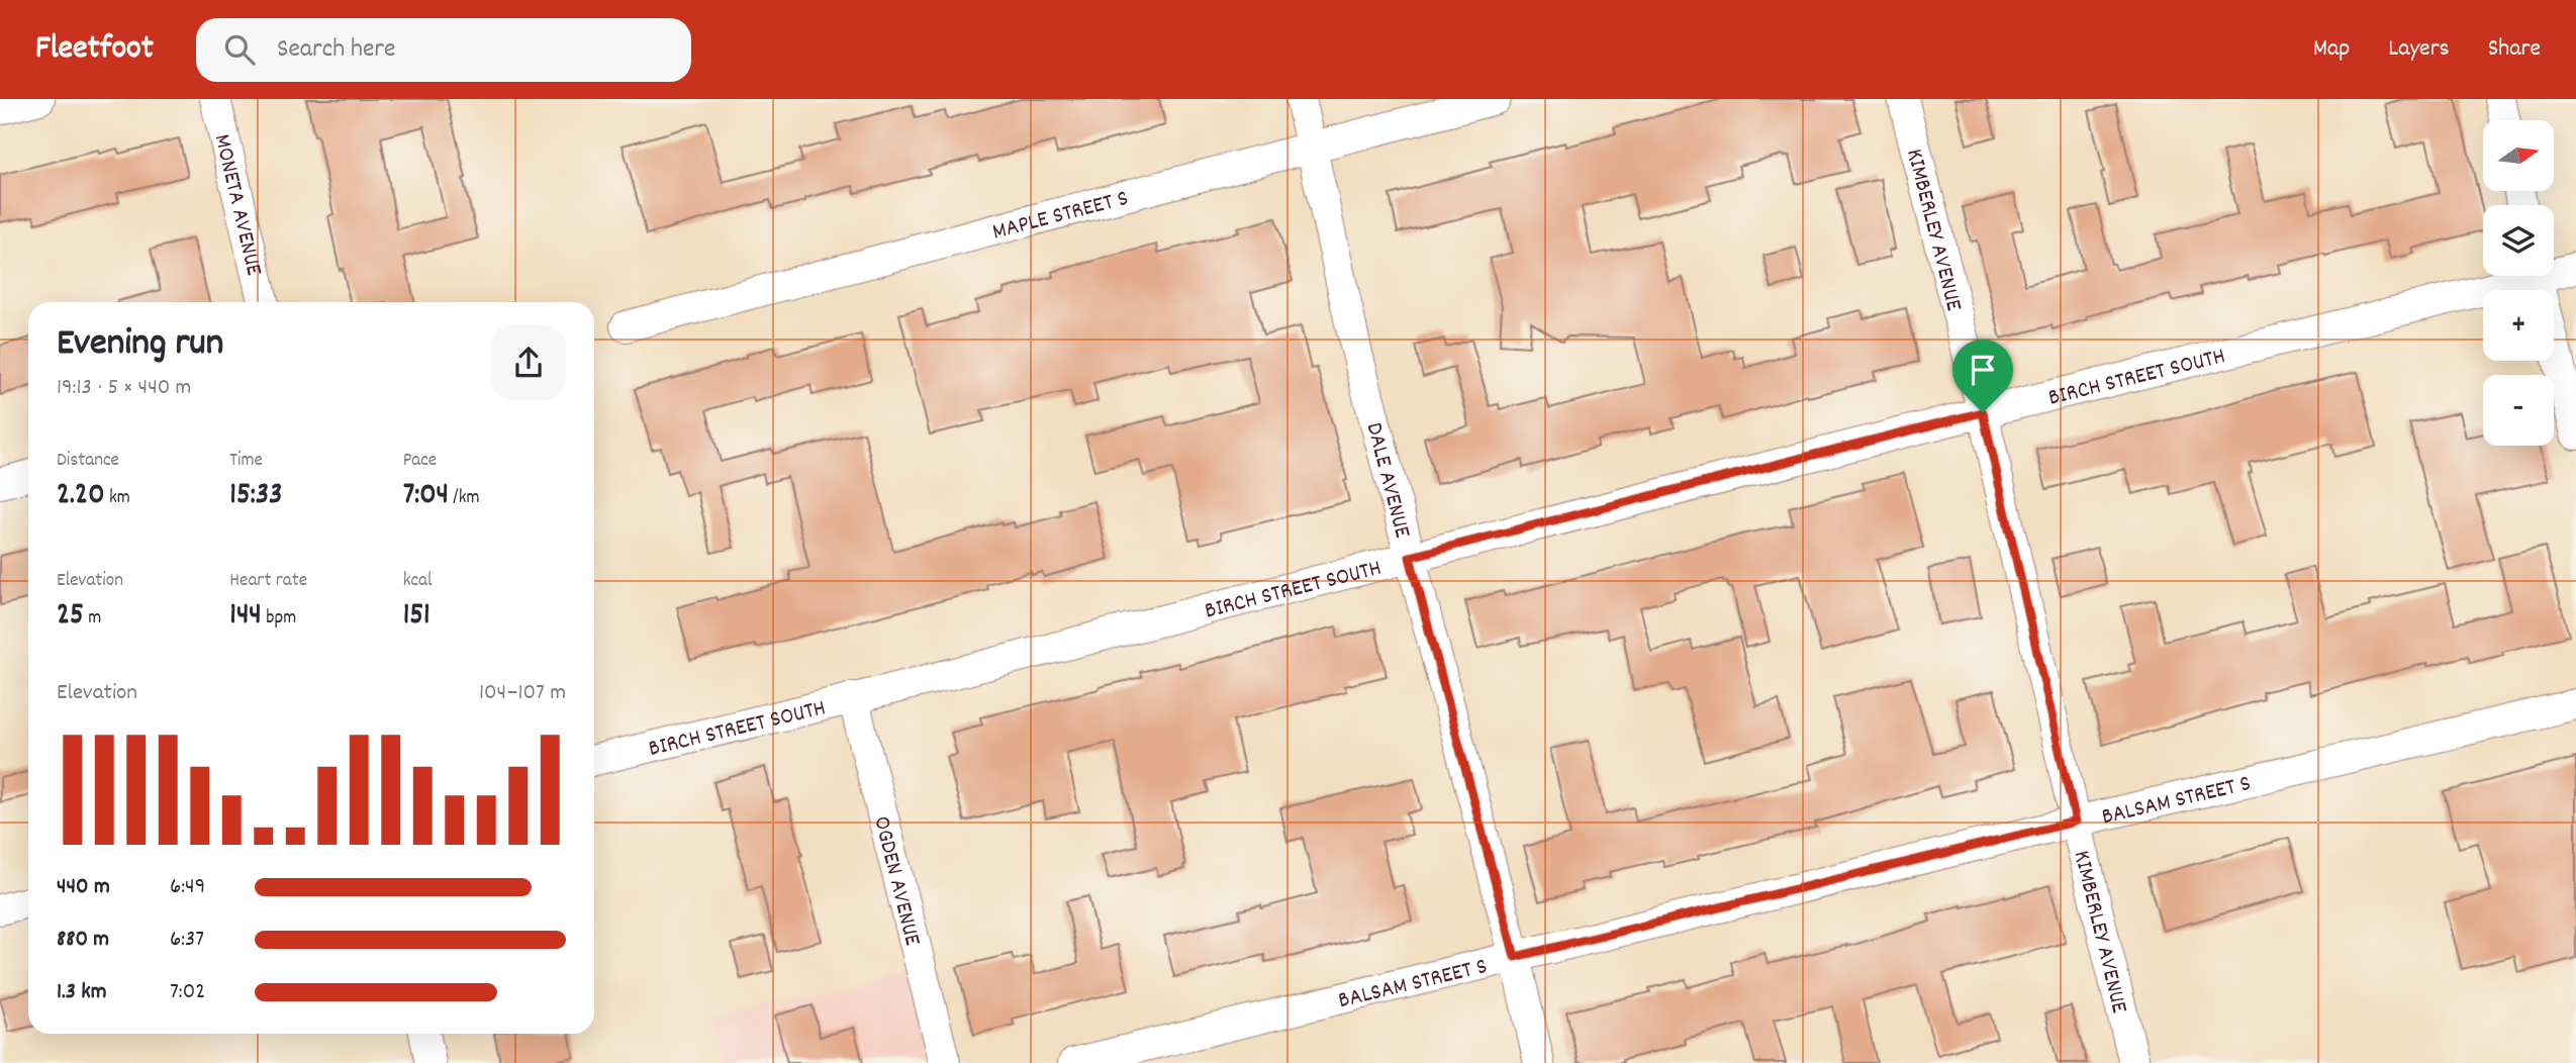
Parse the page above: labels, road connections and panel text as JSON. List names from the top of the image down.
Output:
{
  "streets": {
    "street": [
      "MONETA AVENUE",
      "MAPLE STREET S",
      "KIMBERLEY AVENUE",
      "BIRCH STREET SOUTH",
      "DALE AVENUE",
      "BALSAM STREET S",
      "OGDEN AVENUE"
    ]
  },
  "crossings": [
    ["MAPLE STREET S", "DALE AVENUE"],
    ["KIMBERLEY AVENUE", "BIRCH STREET SOUTH"],
    ["KIMBERLEY AVENUE", "BALSAM STREET S"],
    ["BIRCH STREET SOUTH", "DALE AVENUE"],
    ["BIRCH STREET SOUTH", "OGDEN AVENUE"],
    ["DALE AVENUE", "BALSAM STREET S"]
  ],
  "north": "right",
  "page": {
    "header": "Fleetfoot",
    "search": "Search here",
    "nav": ["Map", "Layers", "Share"],
    "map_buttons": ["+", "−"],
    "heading": ["Evening run", "19:13 · 5 × 440 m"],
    "stats": [
      ["Distance", "2.20 km"],
      ["Time", "15:33"],
      ["Pace", "7:04 /km"],
      ["Elevation", "25 m"],
      ["Heart rate", "144 bpm"],
      ["kcal", "151"]
    ],
    "chart": ["Elevation", "104–107 m"],
    "list": [
      {
        "name": "440 m",
        "note": "6:49"
      },
      {
        "name": "880 m",
        "note": "6:37"
      },
      {
        "name": "1.3 km",
        "note": "7:02"
      }
    ]
  }
}
